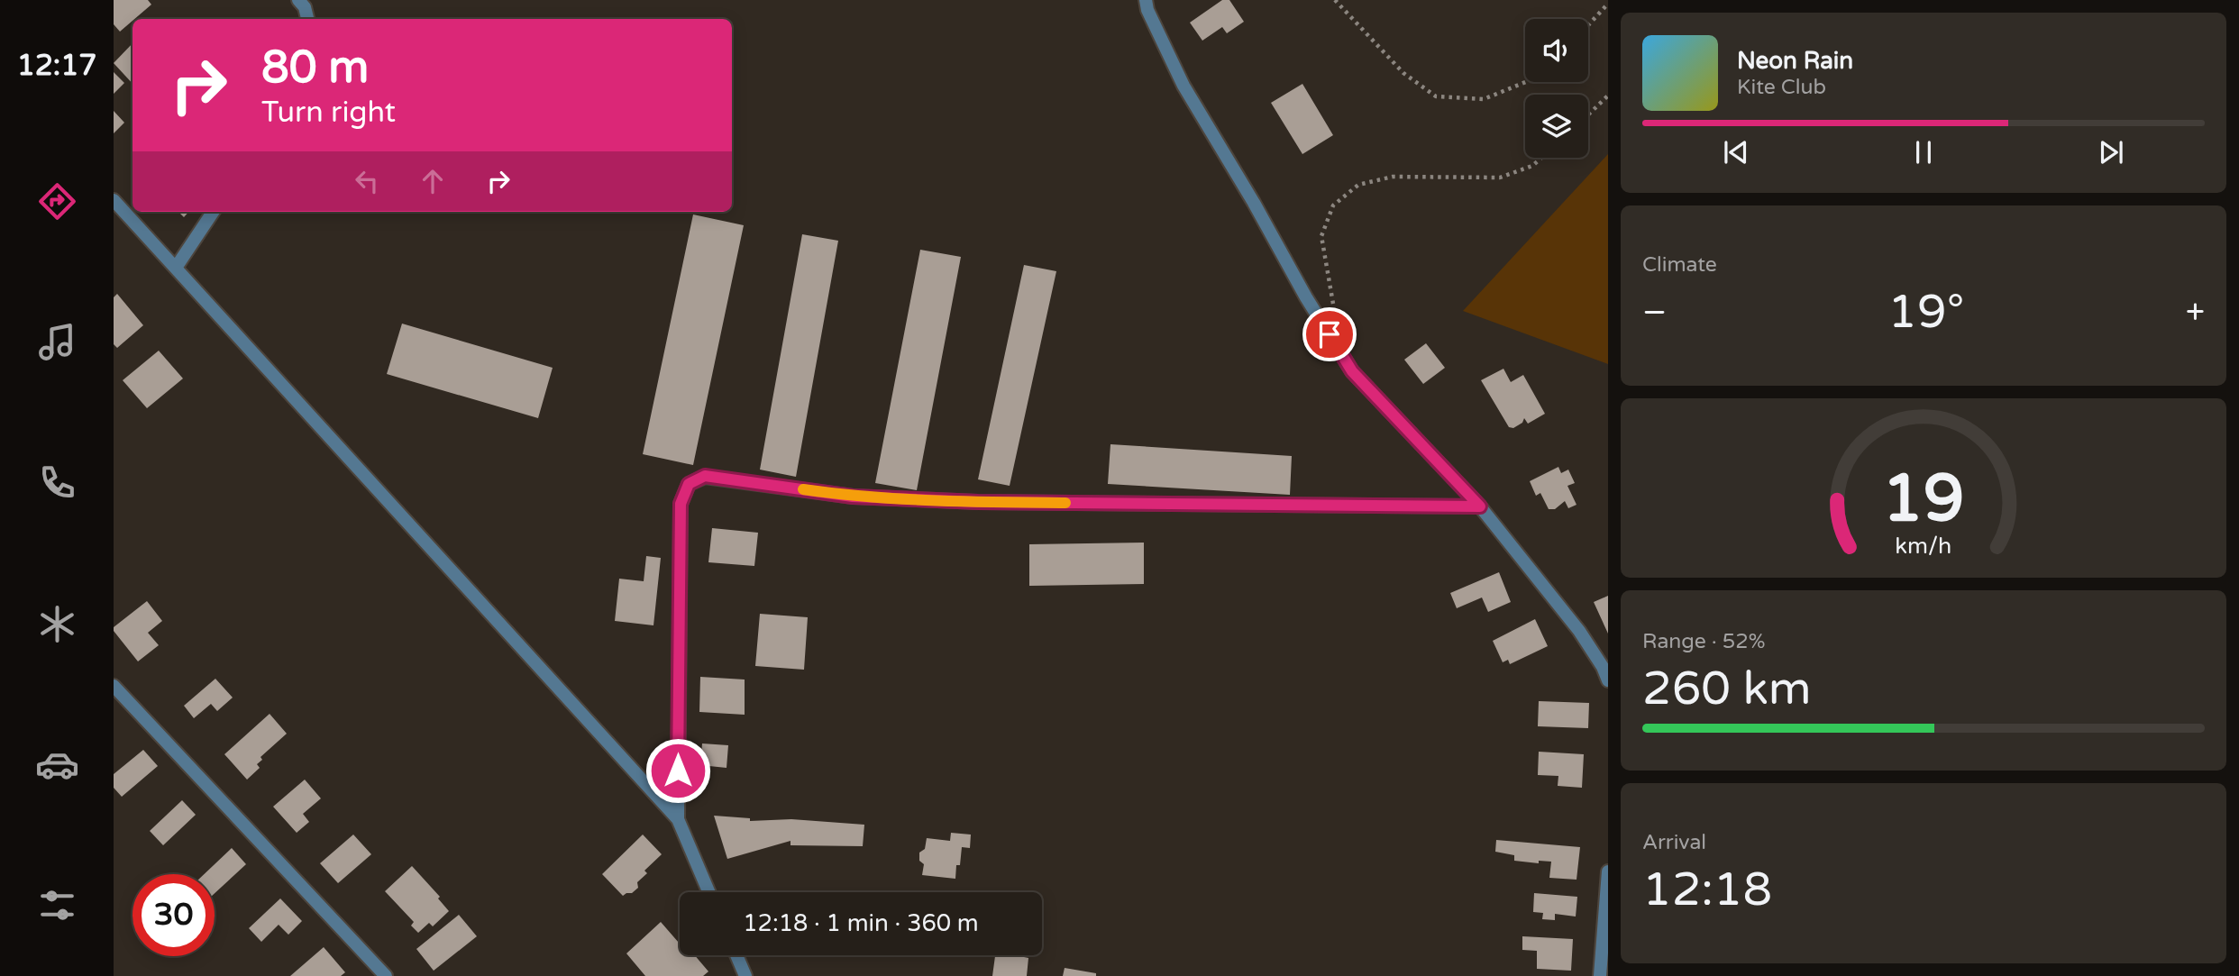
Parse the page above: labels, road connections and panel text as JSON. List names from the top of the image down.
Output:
{
  "page": {
    "tabs": "12:17",
    "turn": ["80 m", "Turn right"],
    "song": ["Neon Rain", "Kite Club"],
    "tile": [
      "Climate",
      ["Range · 52%", "260 km"],
      ["Arrival", "12:18"]
    ],
    "heat": ["−", "19°", "+"],
    "limit": "30",
    "trip": "12:18 · 1 min · 360 m",
    "gauge": ["19", "km/h"]
  }
}
